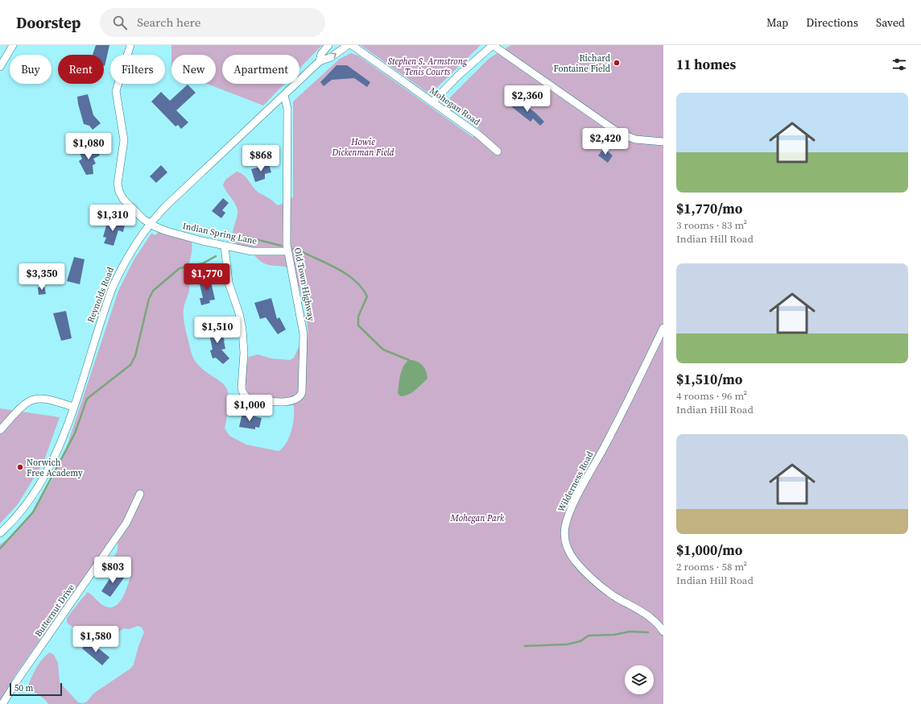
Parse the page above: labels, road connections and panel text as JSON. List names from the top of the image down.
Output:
{
  "streets": {
    "street": [
      "Mohegan Road",
      "Indian Spring Lane",
      "Old Town Highway",
      "Reynolds Road",
      "Wilderness Road",
      "Butternut Drive"
    ]
  },
  "crossings": [
    ["Indian Spring Lane", "Old Town Highway"],
    ["Indian Spring Lane", "Reynolds Road"],
    ["Old Town Highway", "Reynolds Road"]
  ],
  "parks": ["Stephen S. Armstrong Tenis Courts", "Howie Dickenman Field", "Mohegan Park"],
  "places": ["Richard Fontaine Field", "Norwich Free Academy"],
  "scale_bar": "50 m",
  "page": {
    "header": "Doorstep",
    "search": "Search here",
    "nav": ["Map", "Directions", "Saved"],
    "heading": "11 homes",
    "chip": [
      "Buy",
      "Rent",
      "Filters",
      "New",
      "Apartment"
    ],
    "list": [
      {
        "name": "$1,770/mo",
        "note": "3 rooms · 83 m² · Indian Hill Road"
      },
      {
        "name": "$1,510/mo",
        "note": "4 rooms · 96 m² · Indian Hill Road"
      },
      {
        "name": "$1,000/mo",
        "note": "2 rooms · 58 m² · Indian Hill Road"
      }
    ],
    "price": [
      "$2,360",
      "$2,420",
      "$1,080",
      "$868",
      "$1,310",
      "$3,350",
      "$1,770",
      "$1,510",
      "$1,000",
      "$803",
      "$1,580"
    ],
    "scale": "50 m"
  }
}
